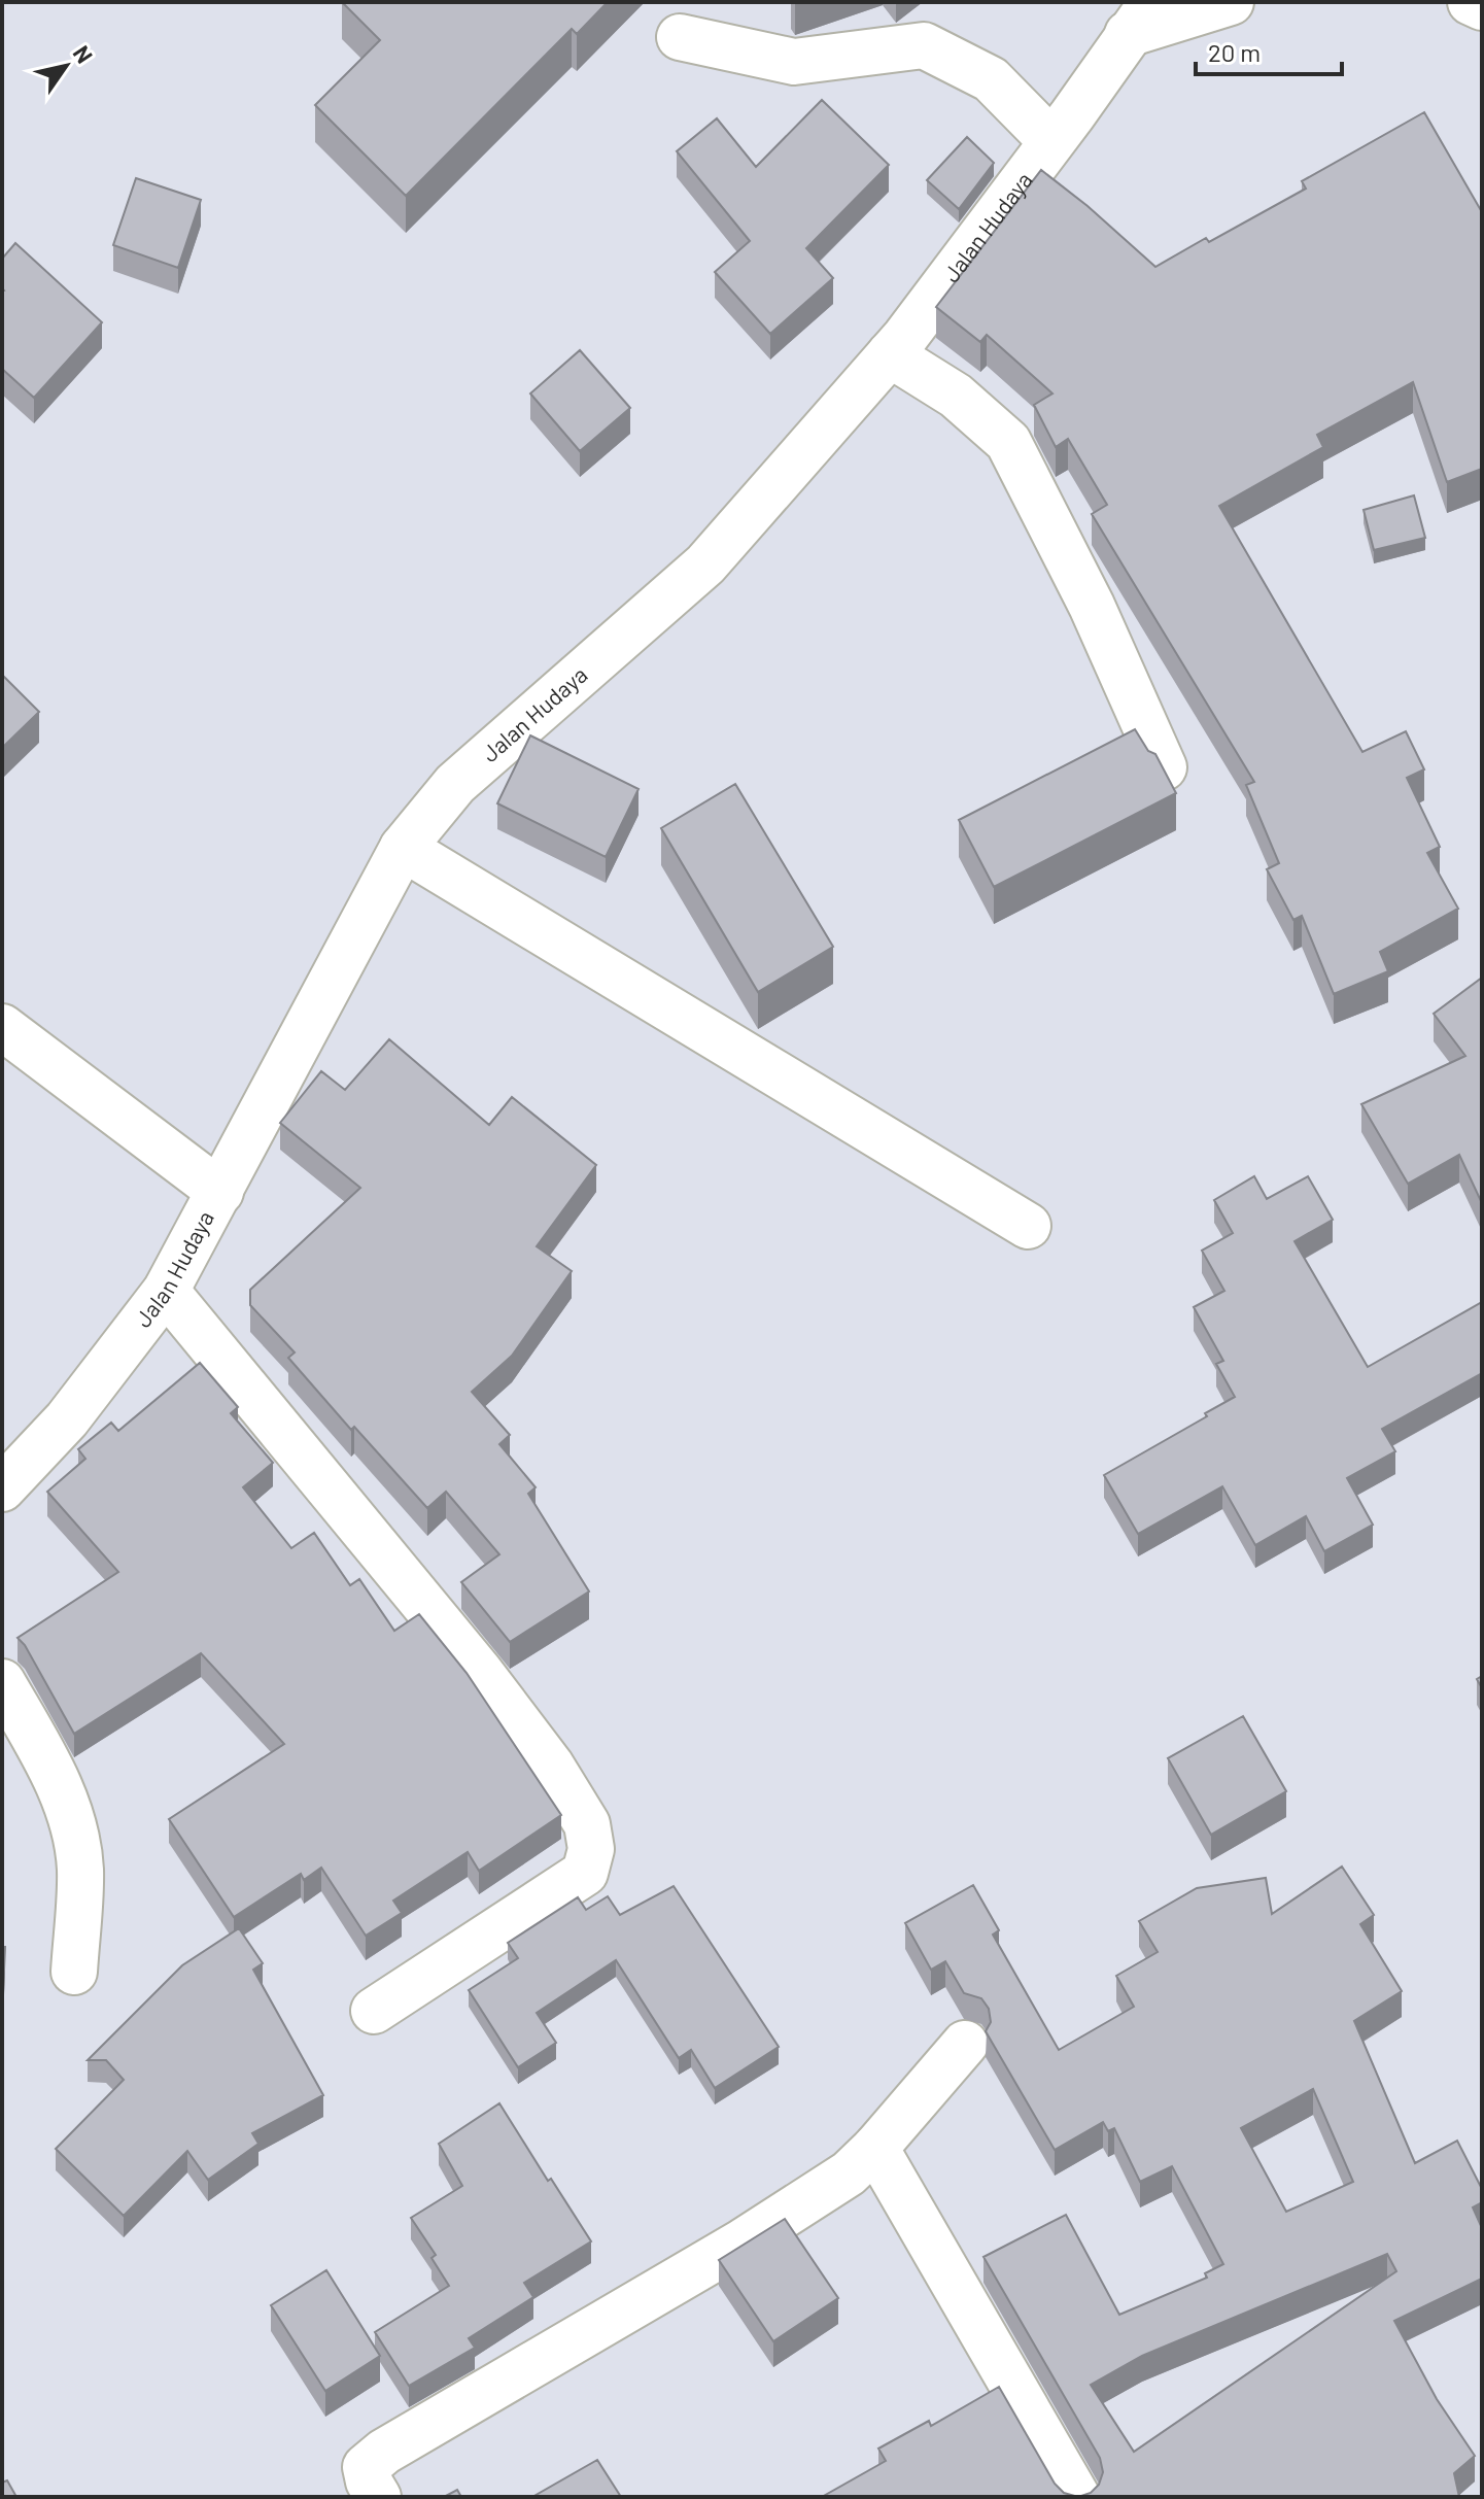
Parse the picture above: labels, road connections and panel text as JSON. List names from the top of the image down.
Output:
{
  "streets": {
    "street": ["Jalan Hudaya"]
  },
  "scale_bar": "20 m",
  "north": "top right"
}
